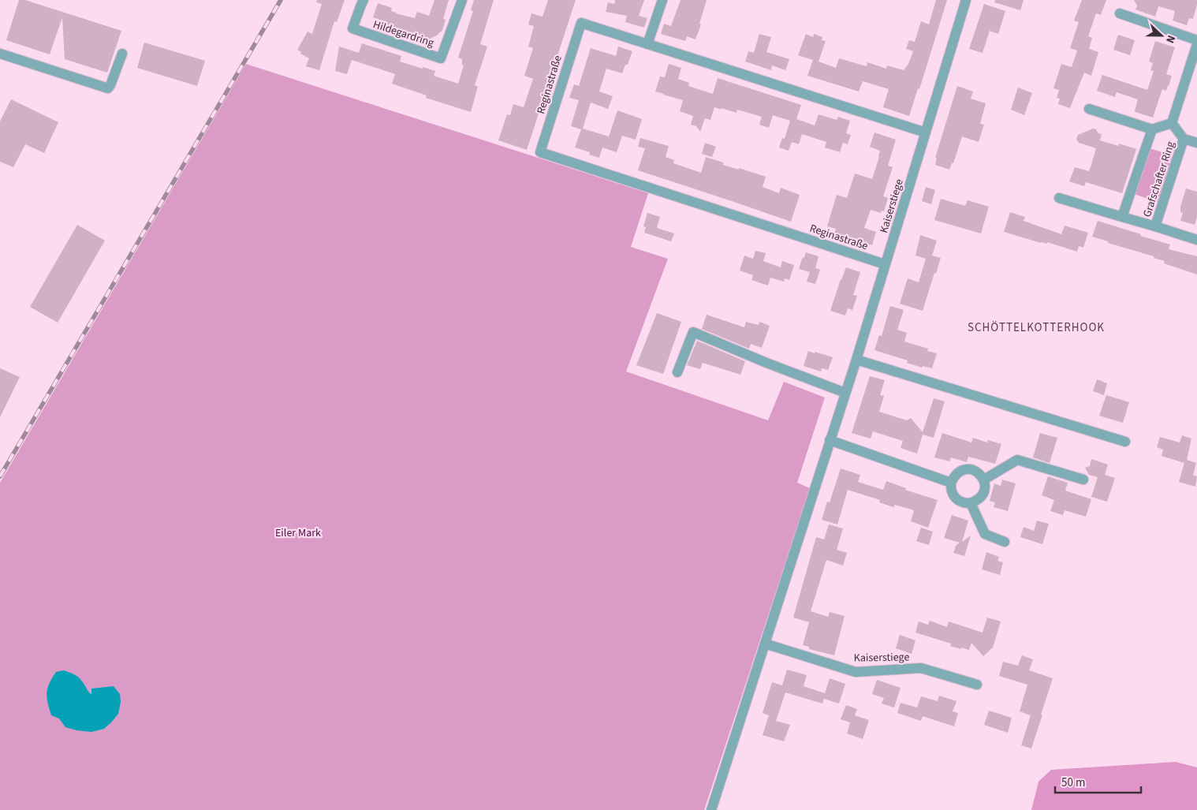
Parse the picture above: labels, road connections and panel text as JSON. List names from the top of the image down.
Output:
{
  "streets": {
    "street": [
      "Hildegardring",
      "Reginastraße",
      "Grafschafter Ring",
      "Kaiserstiege"
    ]
  },
  "crossings": [
    ["Reginastraße", "Kaiserstiege"]
  ],
  "districts": ["SCHÖTTELKOTTERHOOK"],
  "parks": ["Eiler Mark"],
  "scale_bar": "50 m",
  "north": "right"
}
